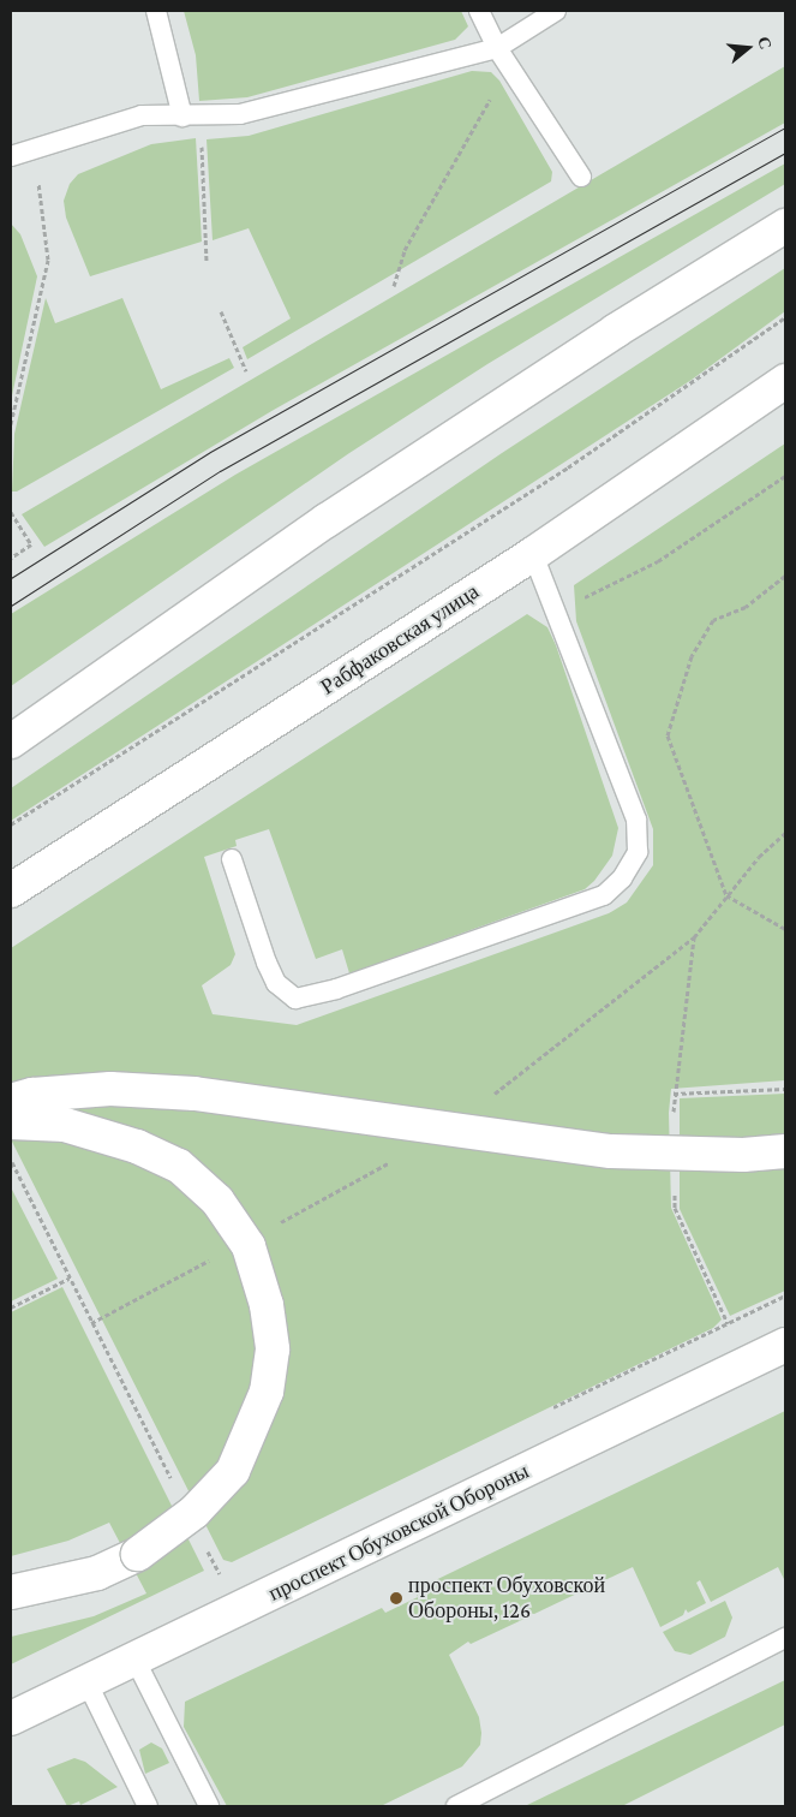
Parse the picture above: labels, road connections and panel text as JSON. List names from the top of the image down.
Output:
{
  "streets": {
    "main road": ["Рабфаковская улица", "проспект Обуховской Обороны"]
  },
  "places": ["проспект Обуховской Обороны, 126"],
  "north": "right"
}
